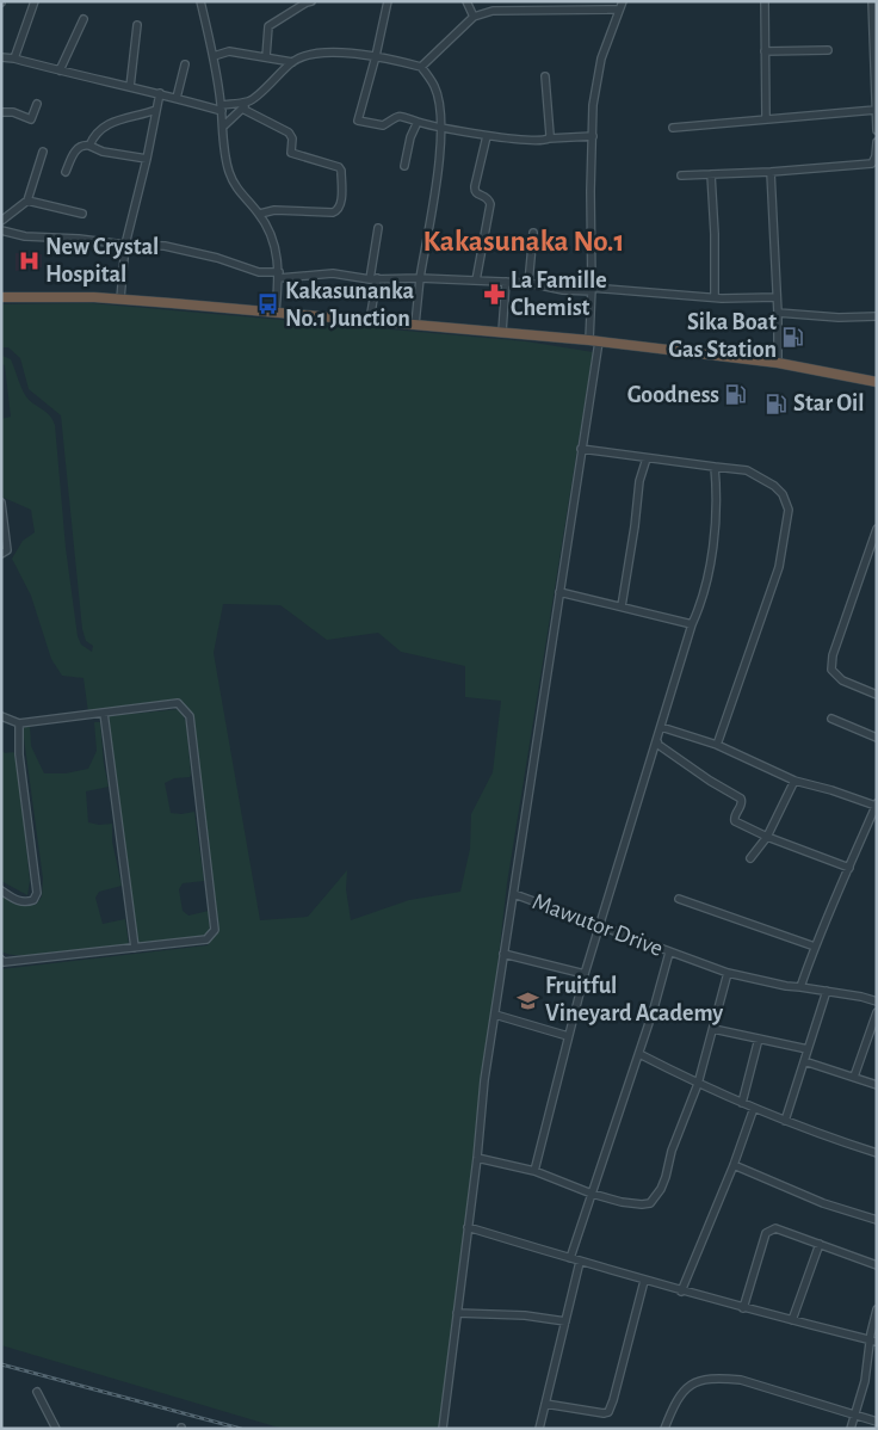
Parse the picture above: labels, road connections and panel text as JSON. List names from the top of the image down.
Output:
{
  "streets": {
    "street": ["Mawutor Drive"]
  },
  "districts": ["Kakasunaka No.1"],
  "places": {
    "hospital": ["New Crystal Hospital"],
    "pharmacy": ["La Famille Chemist"],
    "bus stop": ["Kakasunanka No.1 Junction"],
    "fuel station": ["Sika Boat Gas Station", "Goodness", "Star Oil"],
    "school or university": ["Fruitful Vineyard Academy"]
  }
}
